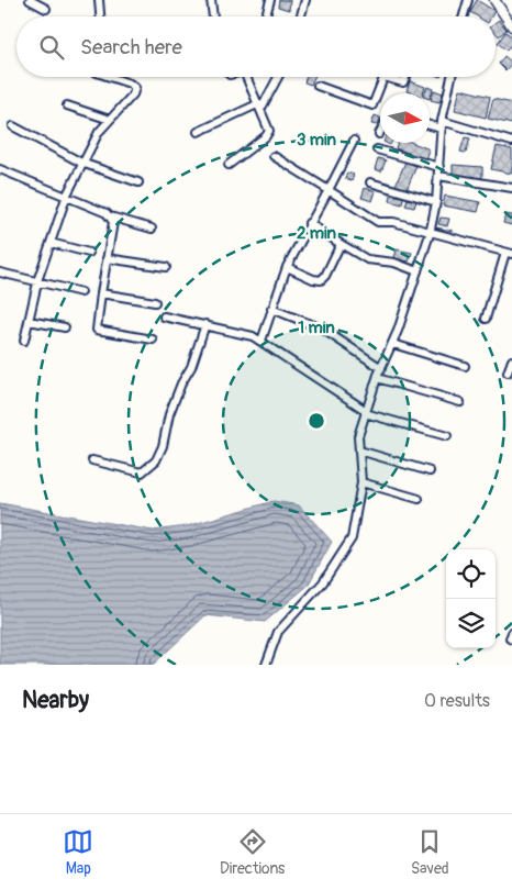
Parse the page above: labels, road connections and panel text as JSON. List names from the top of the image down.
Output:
{
  "north": "right",
  "page": {
    "search": "Search here",
    "heading": ["Nearby", "0 results"],
    "nav": ["Map", "Directions", "Saved"]
  },
  "rings": ["3 min", "2 min", "1 min"]
}
